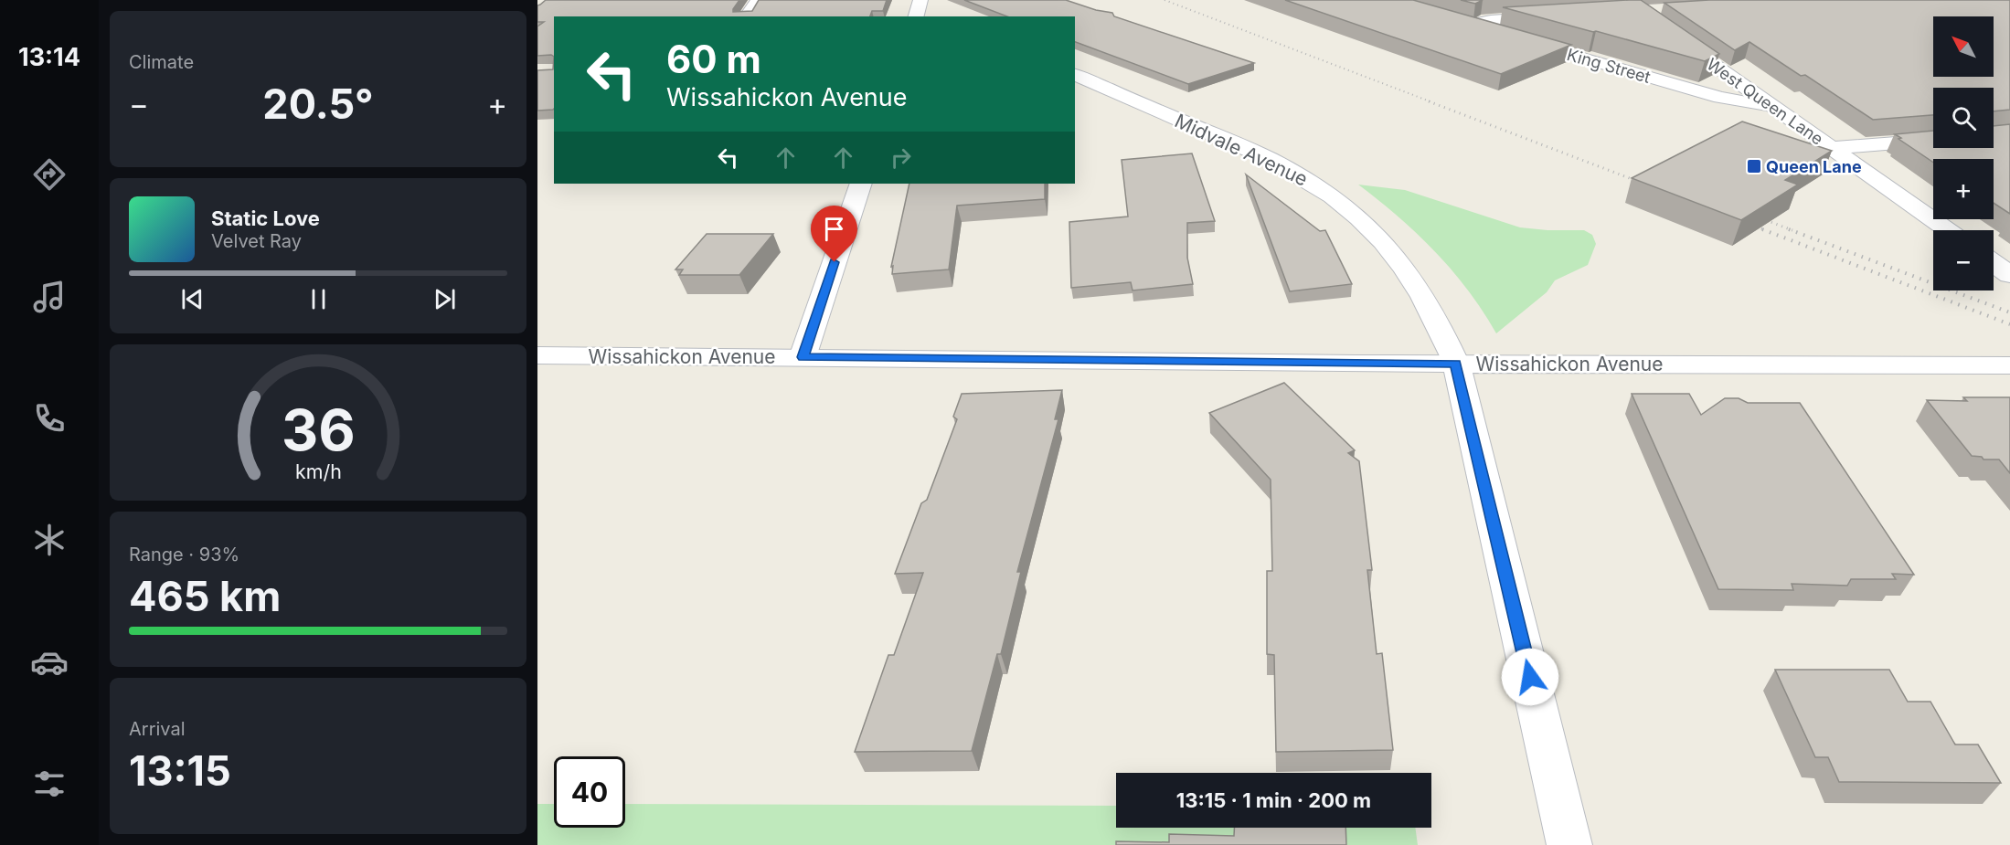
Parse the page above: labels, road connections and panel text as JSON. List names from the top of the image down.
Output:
{
  "streets": {
    "street": [
      "King Street",
      "West Queen Lane",
      "Midvale Avenue",
      "Wissahickon Avenue"
    ]
  },
  "crossings": [
    ["King Street", "West Queen Lane"],
    ["Midvale Avenue", "Wissahickon Avenue"]
  ],
  "places": {
    "transit": ["Queen Lane"]
  },
  "north": "top left",
  "page": {
    "tabs": "13:14",
    "tile": [
      "Climate",
      ["Range · 93%", "465 km"],
      ["Arrival", "13:15"]
    ],
    "map_buttons": ["+", "−"],
    "turn": ["60 m", "Wissahickon Avenue"],
    "heat": ["−", "20.5°", "+"],
    "song": ["Static Love", "Velvet Ray"],
    "limit": "40",
    "trip": "13:15 · 1 min · 200 m",
    "gauge": ["36", "km/h"]
  }
}
